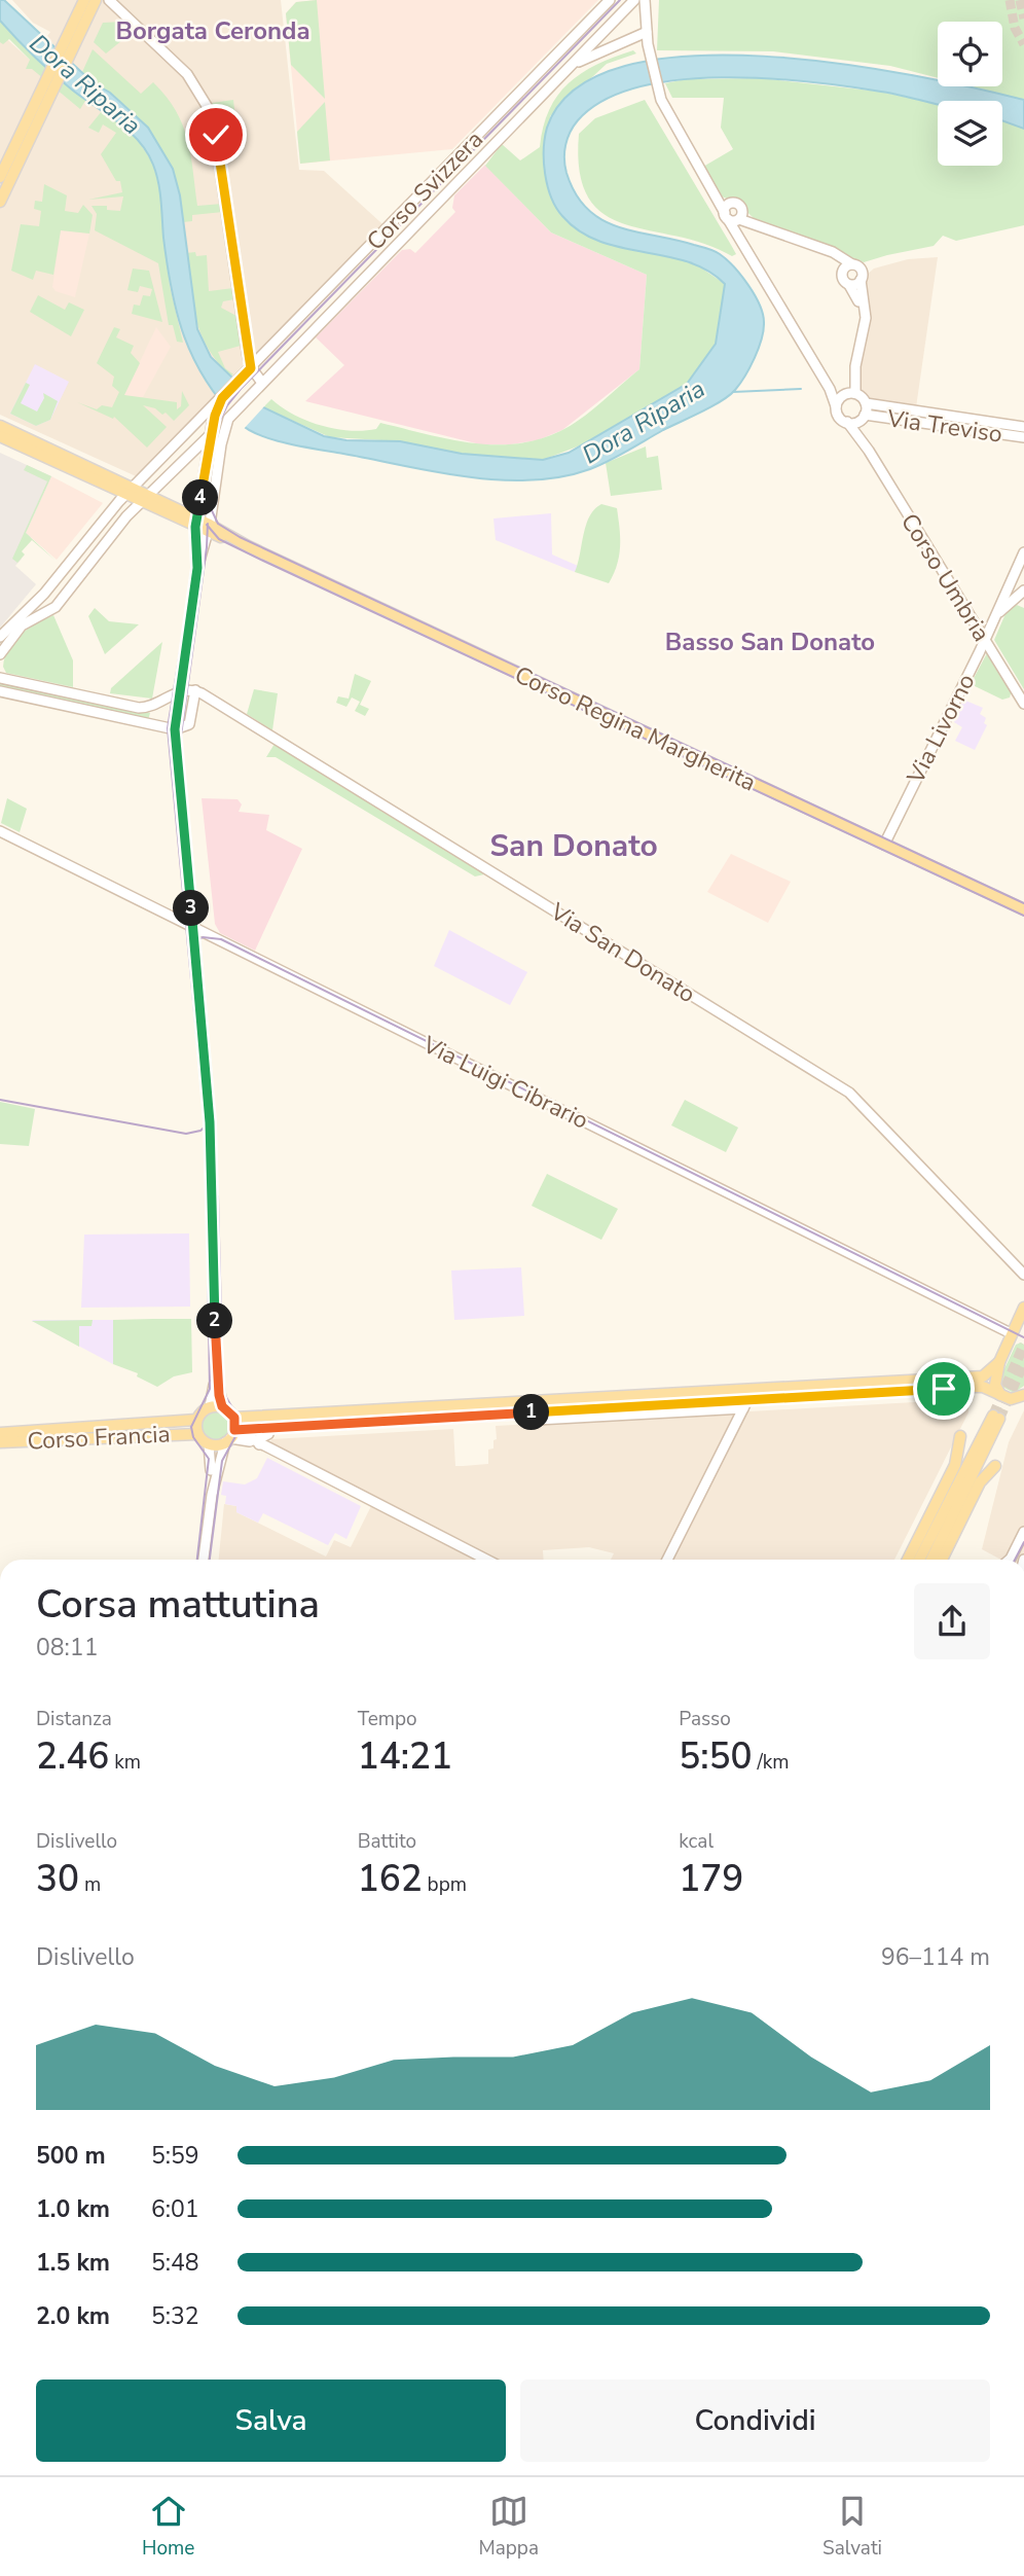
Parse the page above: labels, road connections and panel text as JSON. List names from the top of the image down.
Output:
{
  "streets": {
    "main road": ["Corso Regina Margherita", "Corso Francia"],
    "street": [
      "Corso Svizzera",
      "Via Treviso",
      "Corso Umbria",
      "Via Livorno",
      "Via San Donato",
      "Via Luigi Cibrario"
    ]
  },
  "crossings": [
    ["Corso Svizzera", "Corso Umbria"],
    ["Via Treviso", "Corso Umbria"],
    ["Corso Umbria", "Via Livorno"],
    ["Corso Regina Margherita", "Via Livorno"]
  ],
  "districts": ["Borgata Ceronda", "Basso San Donato", "San Donato"],
  "water": ["Dora Riparia"],
  "page": {
    "pins": [
      "4",
      "3",
      "2",
      "1"
    ],
    "heading": ["Corsa mattutina", "08:11"],
    "stats": [
      ["Distanza", "2.46 km"],
      ["Tempo", "14:21"],
      ["Passo", "5:50 /km"],
      ["Dislivello", "30 m"],
      ["Battito", "162 bpm"],
      ["kcal", "179"]
    ],
    "chart": ["Dislivello", "96–114 m"],
    "list": [
      {
        "name": "500 m",
        "note": "5:59"
      },
      {
        "name": "1.0 km",
        "note": "6:01"
      },
      {
        "name": "1.5 km",
        "note": "5:48"
      },
      {
        "name": "2.0 km",
        "note": "5:32"
      }
    ],
    "buttons": ["Salva", "Condividi"],
    "tabs": ["Home", "Mappa", "Salvati"]
  }
}
